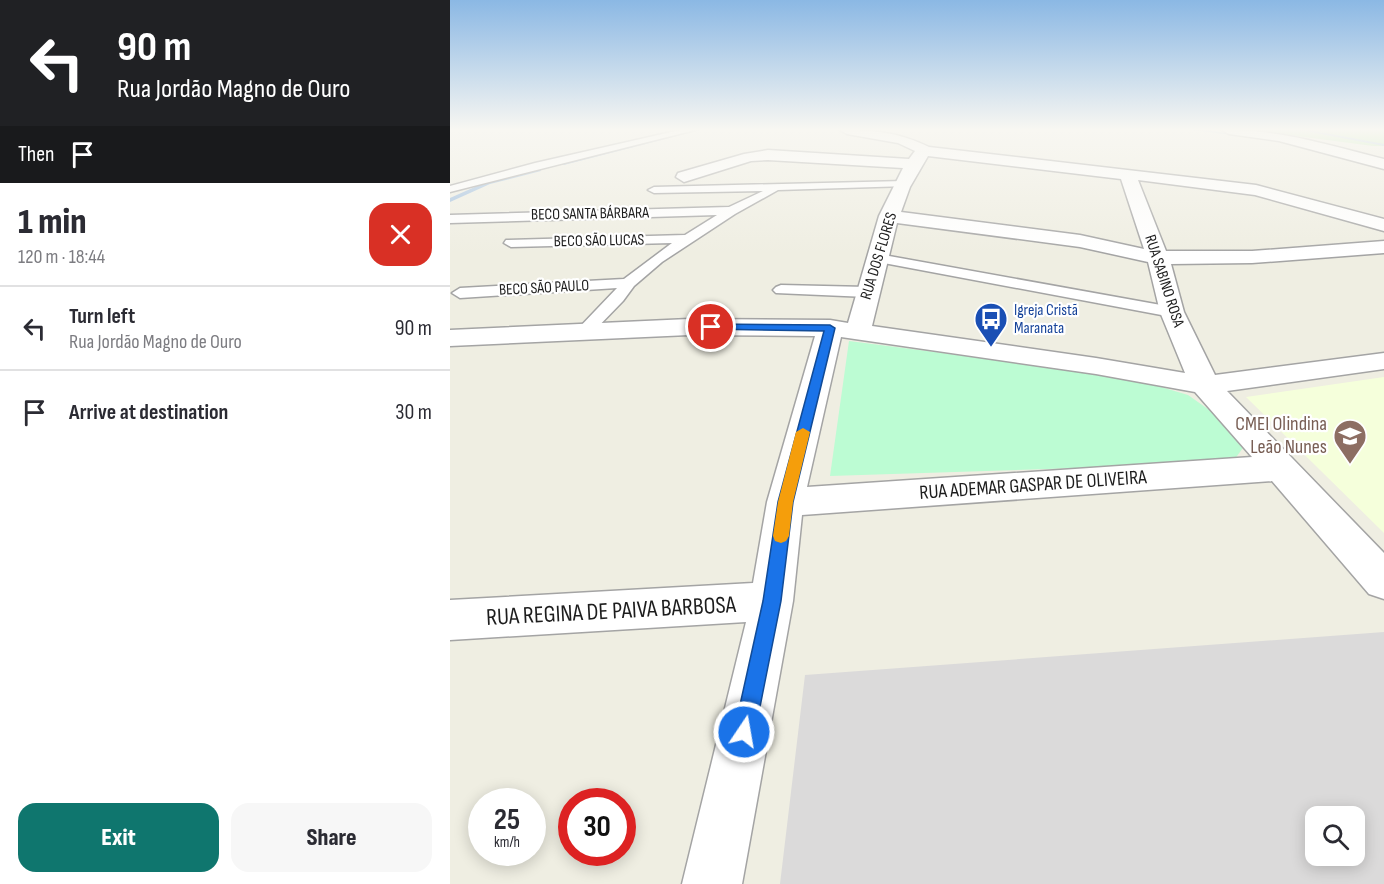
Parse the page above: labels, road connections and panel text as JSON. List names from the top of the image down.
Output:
{
  "streets": {
    "street": [
      "RUA DOS FLORES",
      "RUA SABINO ROSA",
      "RUA ADEMAR GASPAR DE OLIVEIRA",
      "RUA REGINA DE PAIVA BARBOSA"
    ],
    "lane": ["BECO SANTA BÁRBARA", "BECO SÃO LUCAS", "BECO SÃO PAULO"]
  },
  "crossings": [
    ["RUA DOS FLORES", "RUA ADEMAR GASPAR DE OLIVEIRA"],
    ["RUA DOS FLORES", "RUA REGINA DE PAIVA BARBOSA"],
    ["RUA SABINO ROSA", "RUA ADEMAR GASPAR DE OLIVEIRA"]
  ],
  "places": {
    "bus stop": ["Igreja Cristã Maranata"],
    "school or university": ["CMEI Olindina Leão Nunes"]
  },
  "page": {
    "turn": ["90 m", "Rua Jordão Magno de Ouro"],
    "then": "Then",
    "heading": ["1 min", "120 m · 18:44"],
    "list": [
      {
        "name": "Turn left",
        "note": "Rua Jordão Magno de Ouro",
        "value": "90 m"
      },
      {
        "name": "Arrive at destination",
        "value": "30 m"
      }
    ],
    "speed": "25 km/h",
    "limit": "30",
    "buttons": ["Exit", "Share"]
  }
}
